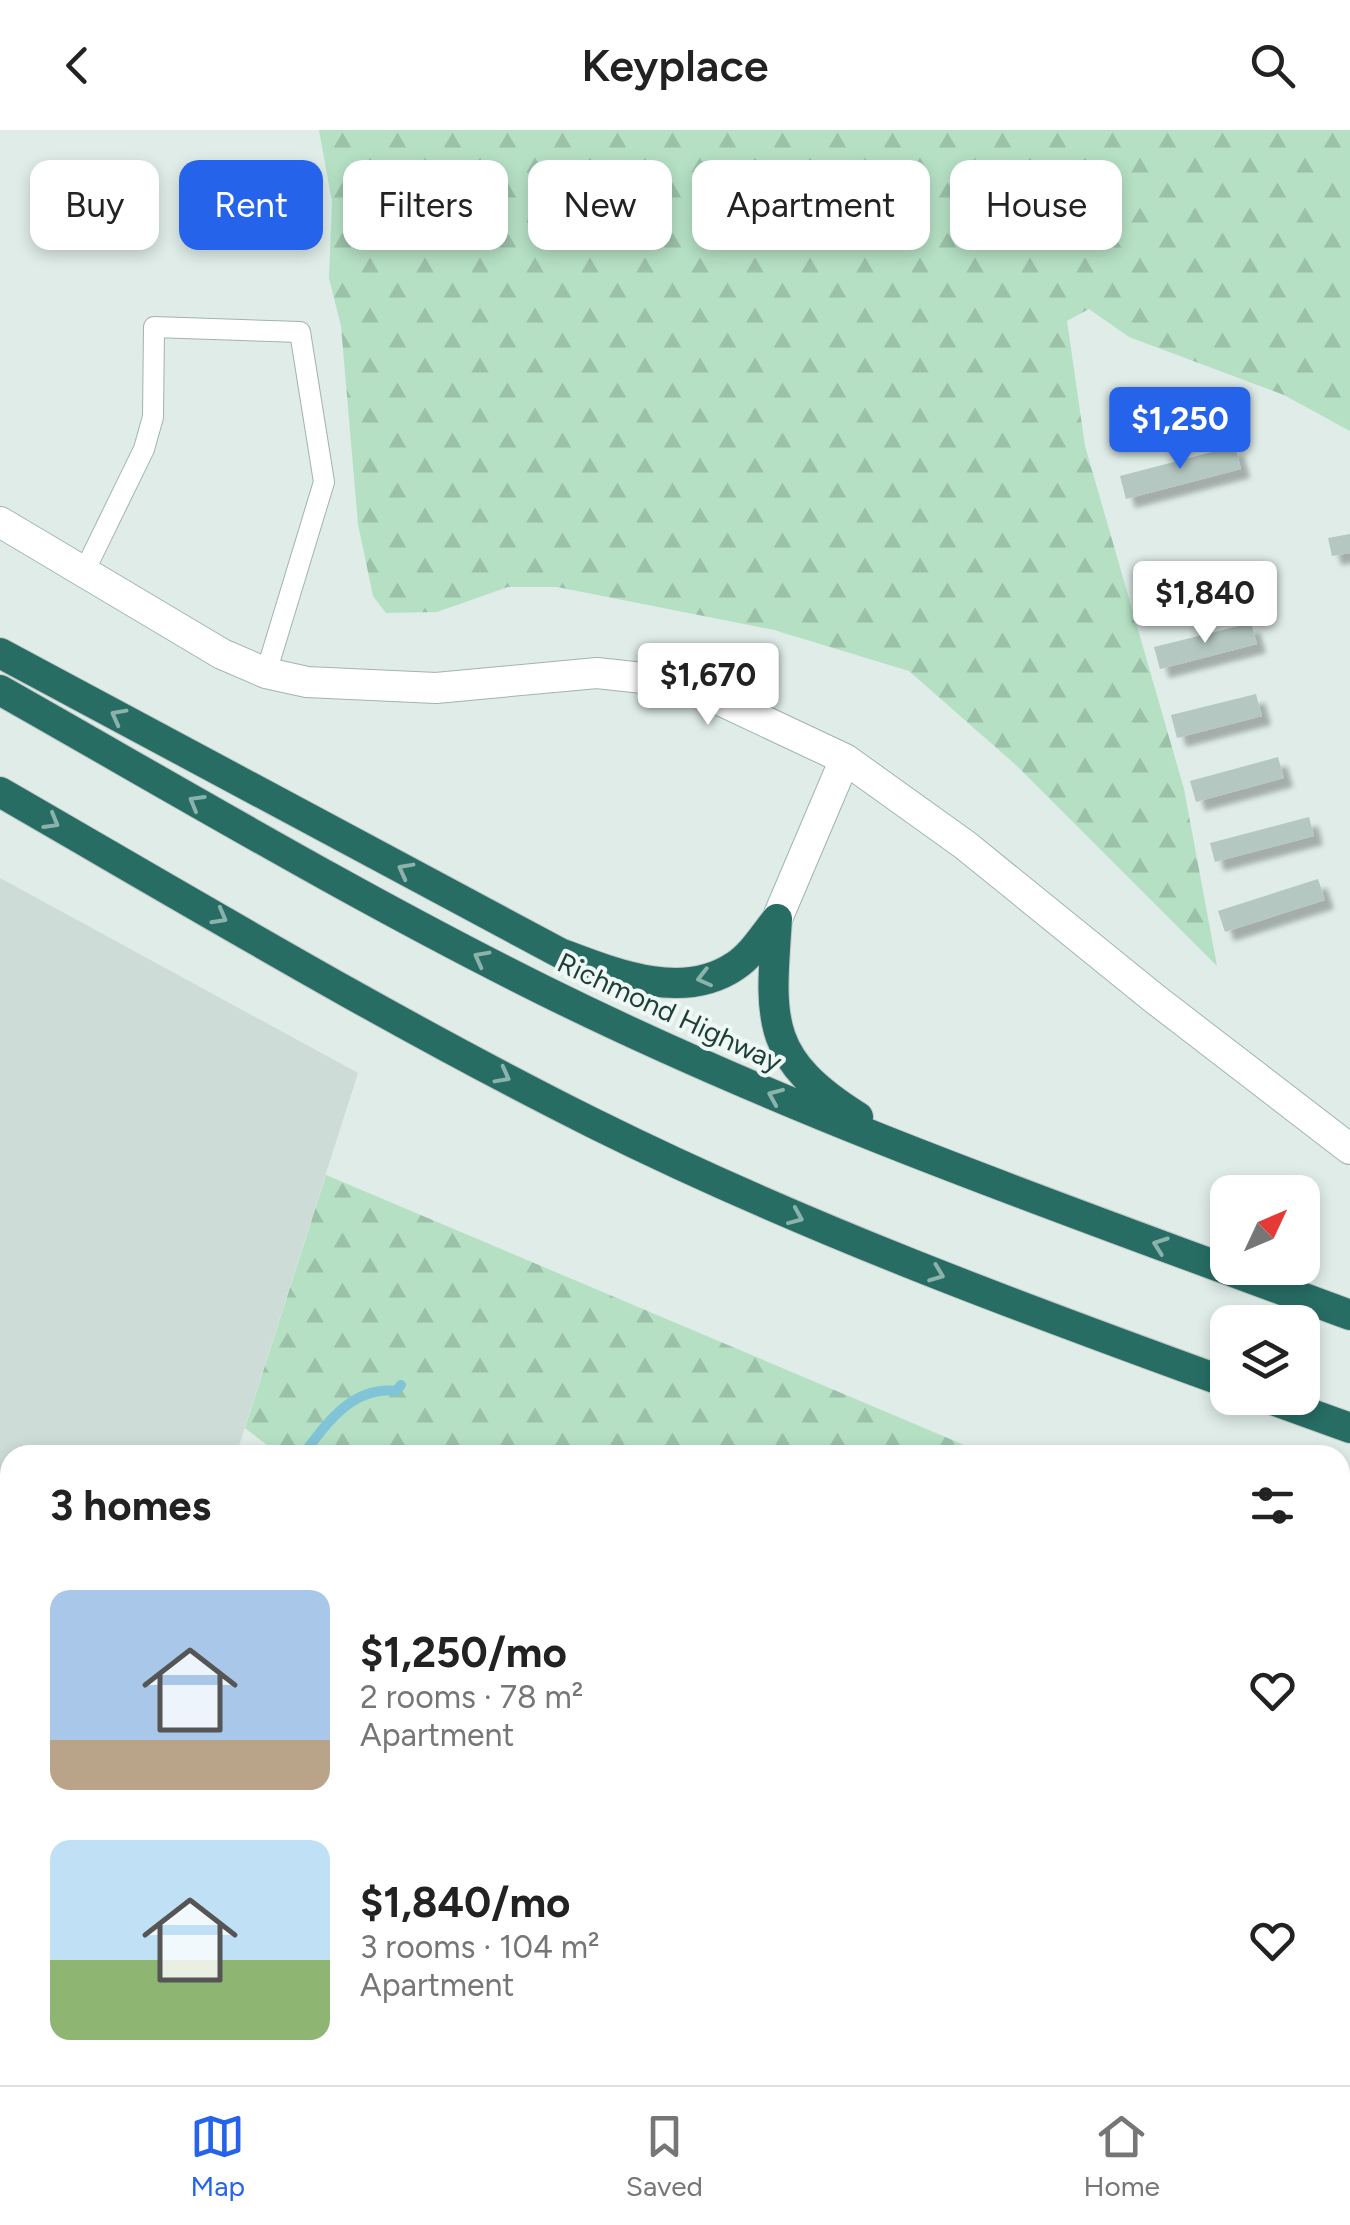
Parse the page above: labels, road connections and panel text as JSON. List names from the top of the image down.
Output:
{
  "streets": {
    "highway": ["Richmond Highway"]
  },
  "north": "top right",
  "page": {
    "header": "Keyplace",
    "chip": [
      "Buy",
      "Rent",
      "Filters",
      "New",
      "Apartment",
      "House"
    ],
    "price": ["$1,250", "$1,840", "$1,670"],
    "heading": "3 homes",
    "list": [
      {
        "name": "$1,250/mo",
        "note": "2 rooms · 78 m² · Apartment"
      },
      {
        "name": "$1,840/mo",
        "note": "3 rooms · 104 m² · Apartment"
      }
    ],
    "tabs": ["Map", "Saved", "Home"]
  }
}
